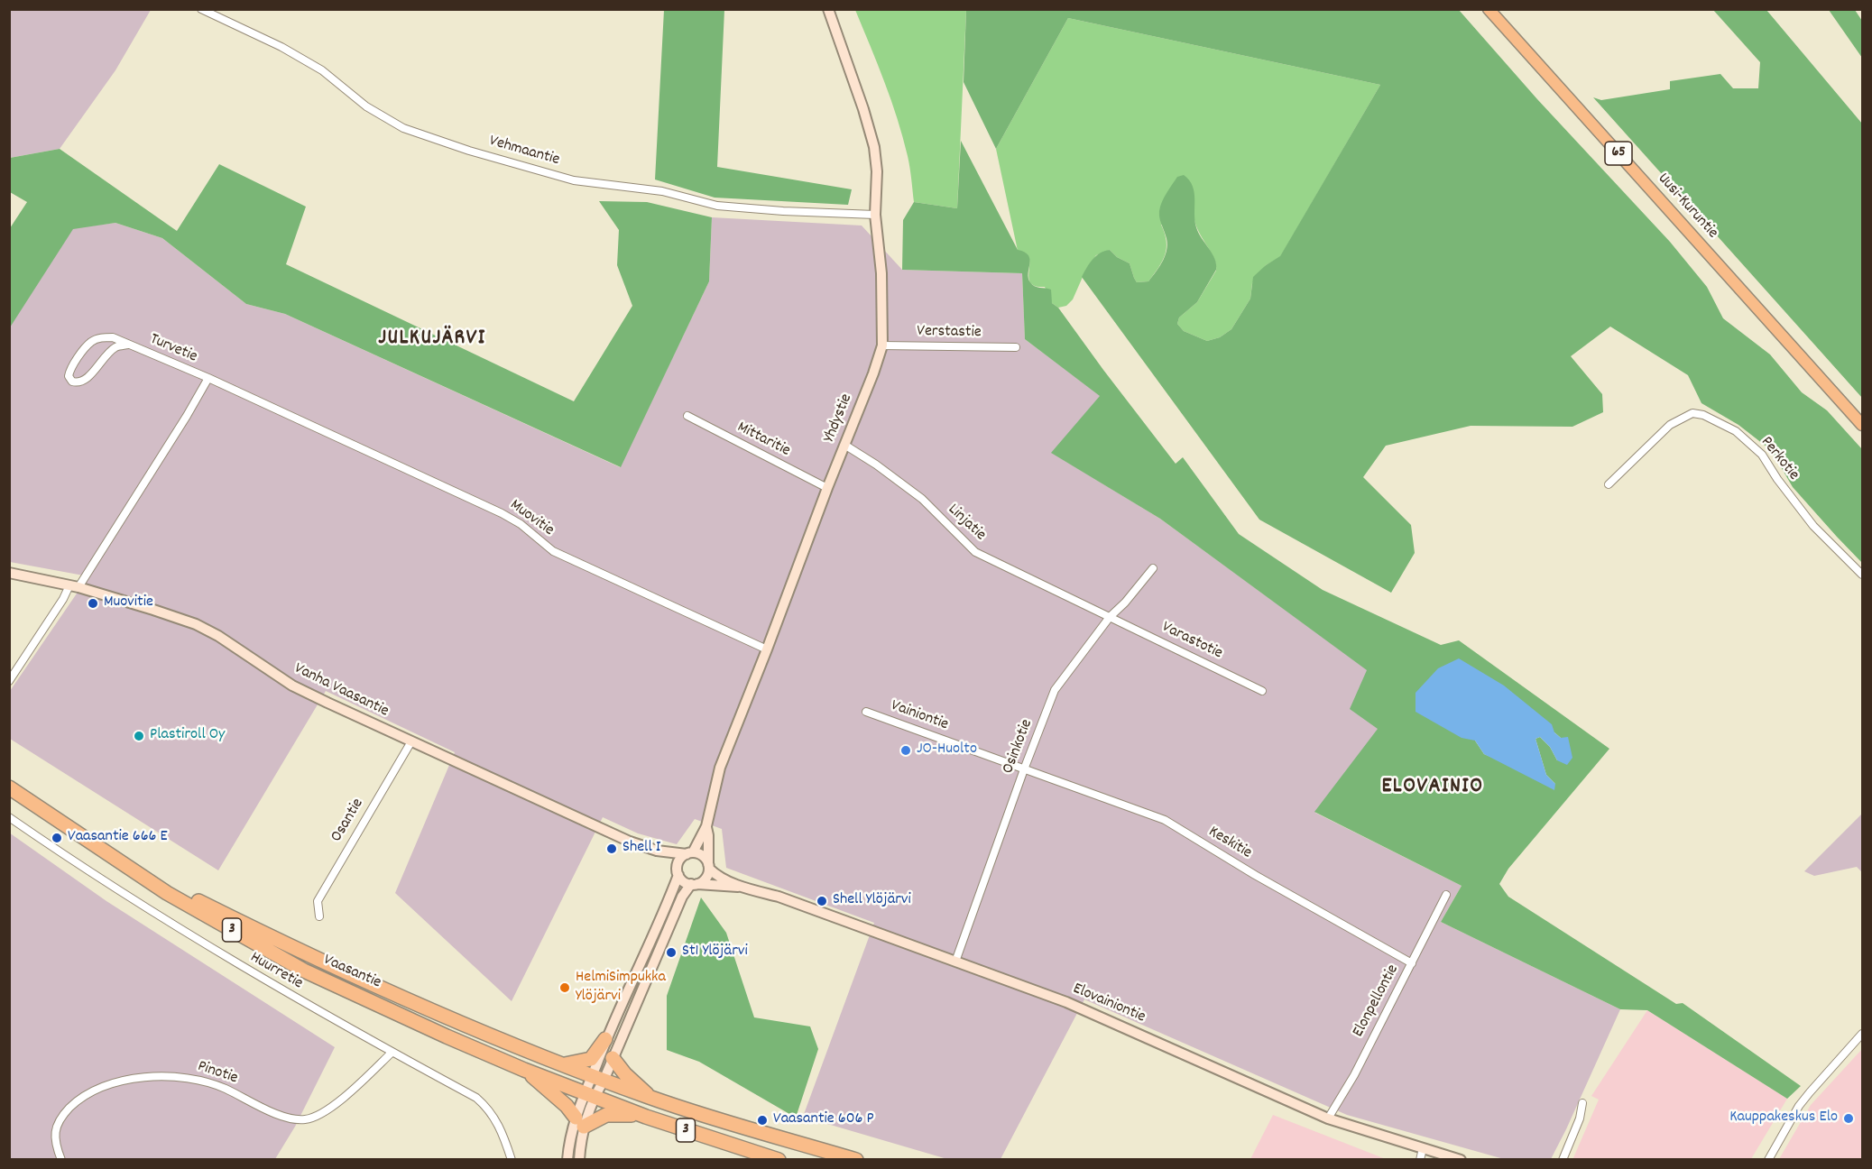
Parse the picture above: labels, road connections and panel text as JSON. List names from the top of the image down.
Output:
{
  "streets": {
    "highway": ["3", "Vaasantie"],
    "main road": [
      "65",
      "Uusi-Kuruntie",
      "Yhdystie",
      "Vanha Vaasantie",
      "Elovainiontie"
    ],
    "street": [
      "Vehmaantie",
      "Verstastie",
      "Turvetie",
      "Mittaritie",
      "Perkotie",
      "Muovitie",
      "Linjatie",
      "Varastotie",
      "Vainiontie",
      "Osinkotie",
      "Osantie",
      "Keskitie",
      "Huurretie",
      "Elonpellontie",
      "Pinotie"
    ]
  },
  "crossings": [
    ["Vehmaantie", "Yhdystie"],
    ["Verstastie", "Yhdystie"],
    ["Turvetie", "Muovitie"],
    ["Yhdystie", "Mittaritie"],
    ["Yhdystie", "Muovitie"],
    ["Yhdystie", "Linjatie"],
    ["Yhdystie", "Vanha Vaasantie"],
    ["Yhdystie", "Elovainiontie"],
    ["Linjatie", "Varastotie"],
    ["Linjatie", "Osinkotie"],
    ["Varastotie", "Osinkotie"],
    ["Vanha Vaasantie", "Osantie"],
    ["Vanha Vaasantie", "Elovainiontie"],
    ["Vainiontie", "Osinkotie"],
    ["Vainiontie", "Keskitie"],
    ["Osinkotie", "Keskitie"],
    ["Osinkotie", "Elovainiontie"],
    ["Keskitie", "Elonpellontie"],
    ["Huurretie", "Pinotie"],
    ["Elonpellontie", "Elovainiontie"]
  ],
  "districts": ["JULKUJÄRVI", "ELOVAINIO"],
  "places": [
    "Muovitie",
    "Plastiroll Oy",
    "JO-Huolto",
    "Vaasantie 666 E",
    "Shell I",
    "Shell Ylöjärvi",
    "St1 Ylöjärvi",
    "HelmiSimpukka Ylöjärvi",
    "Kauppakeskus Elo",
    "Vaasantie 606 P"
  ]
}
